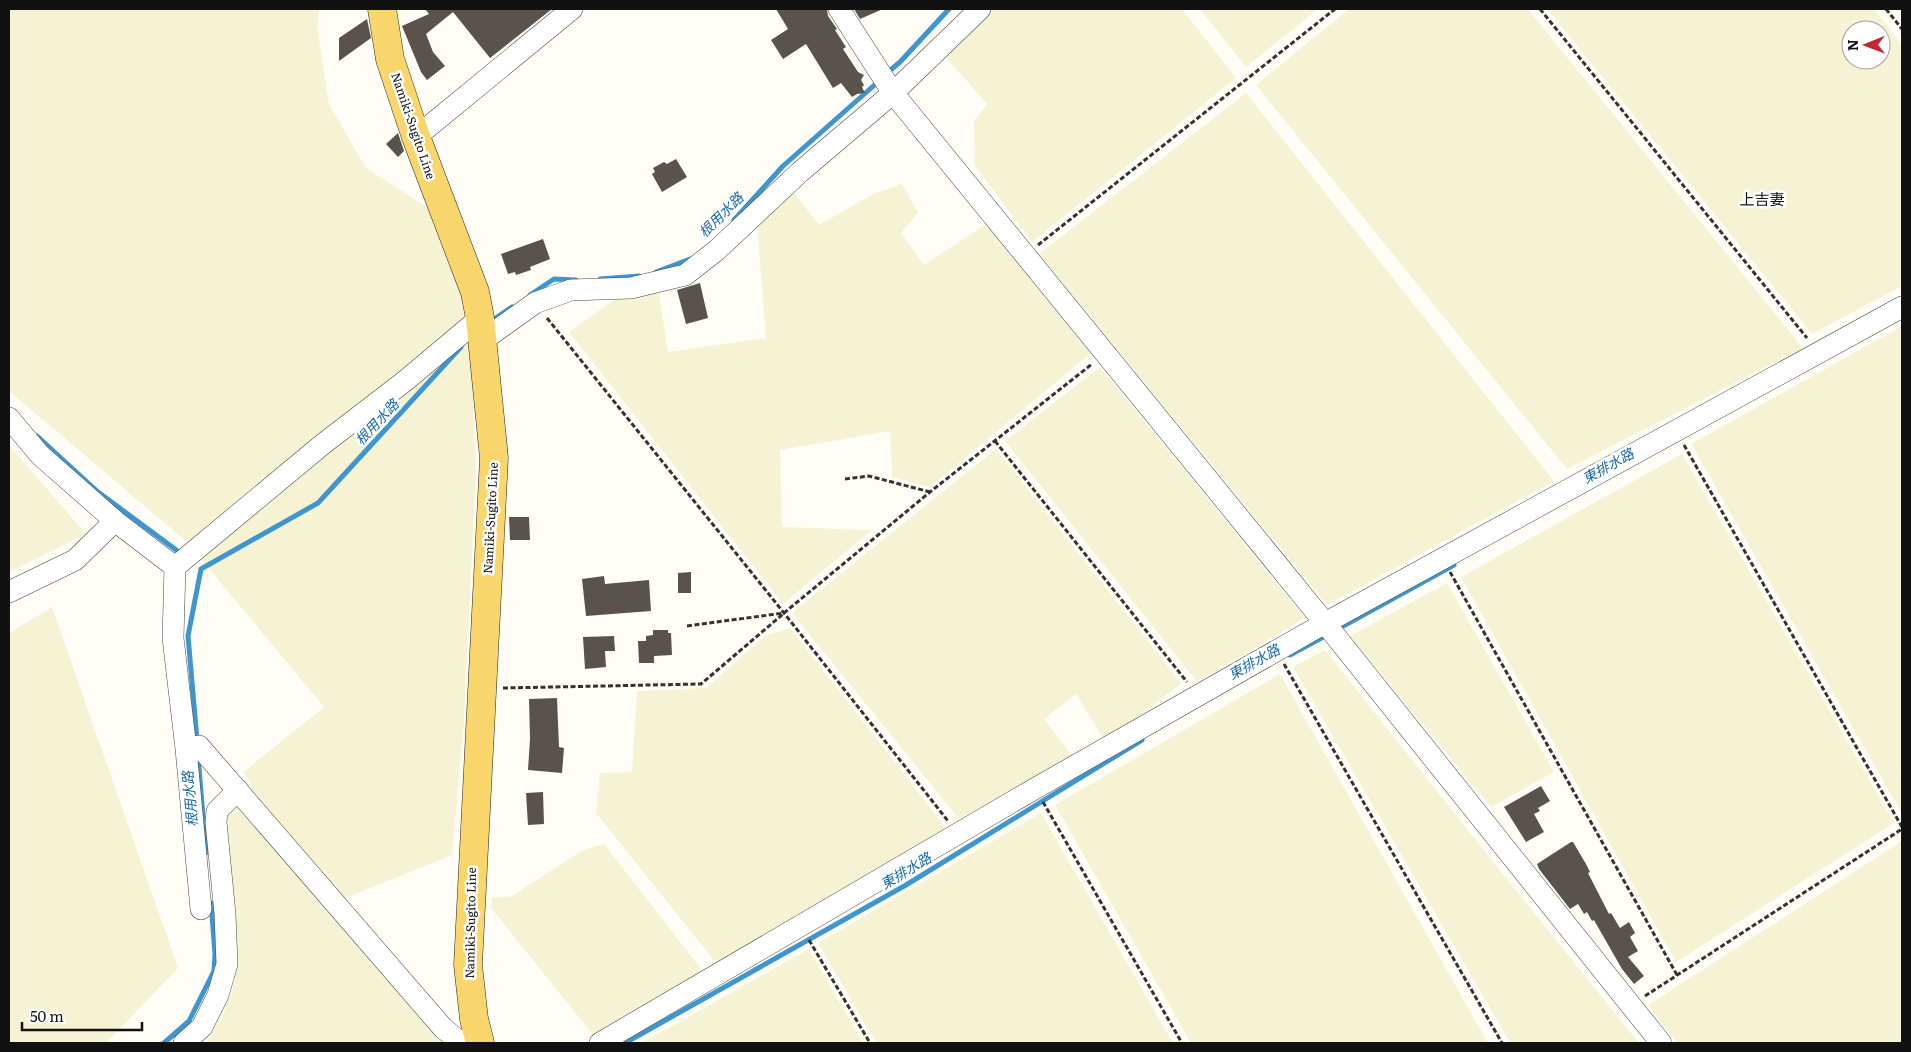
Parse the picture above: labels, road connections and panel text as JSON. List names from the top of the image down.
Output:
{
  "streets": {
    "main road": ["Namiki-Sugito Line"]
  },
  "districts": ["上吉妻"],
  "water": ["根用水路", "東排水路"],
  "scale_bar": "50 m",
  "north": "left"
}
